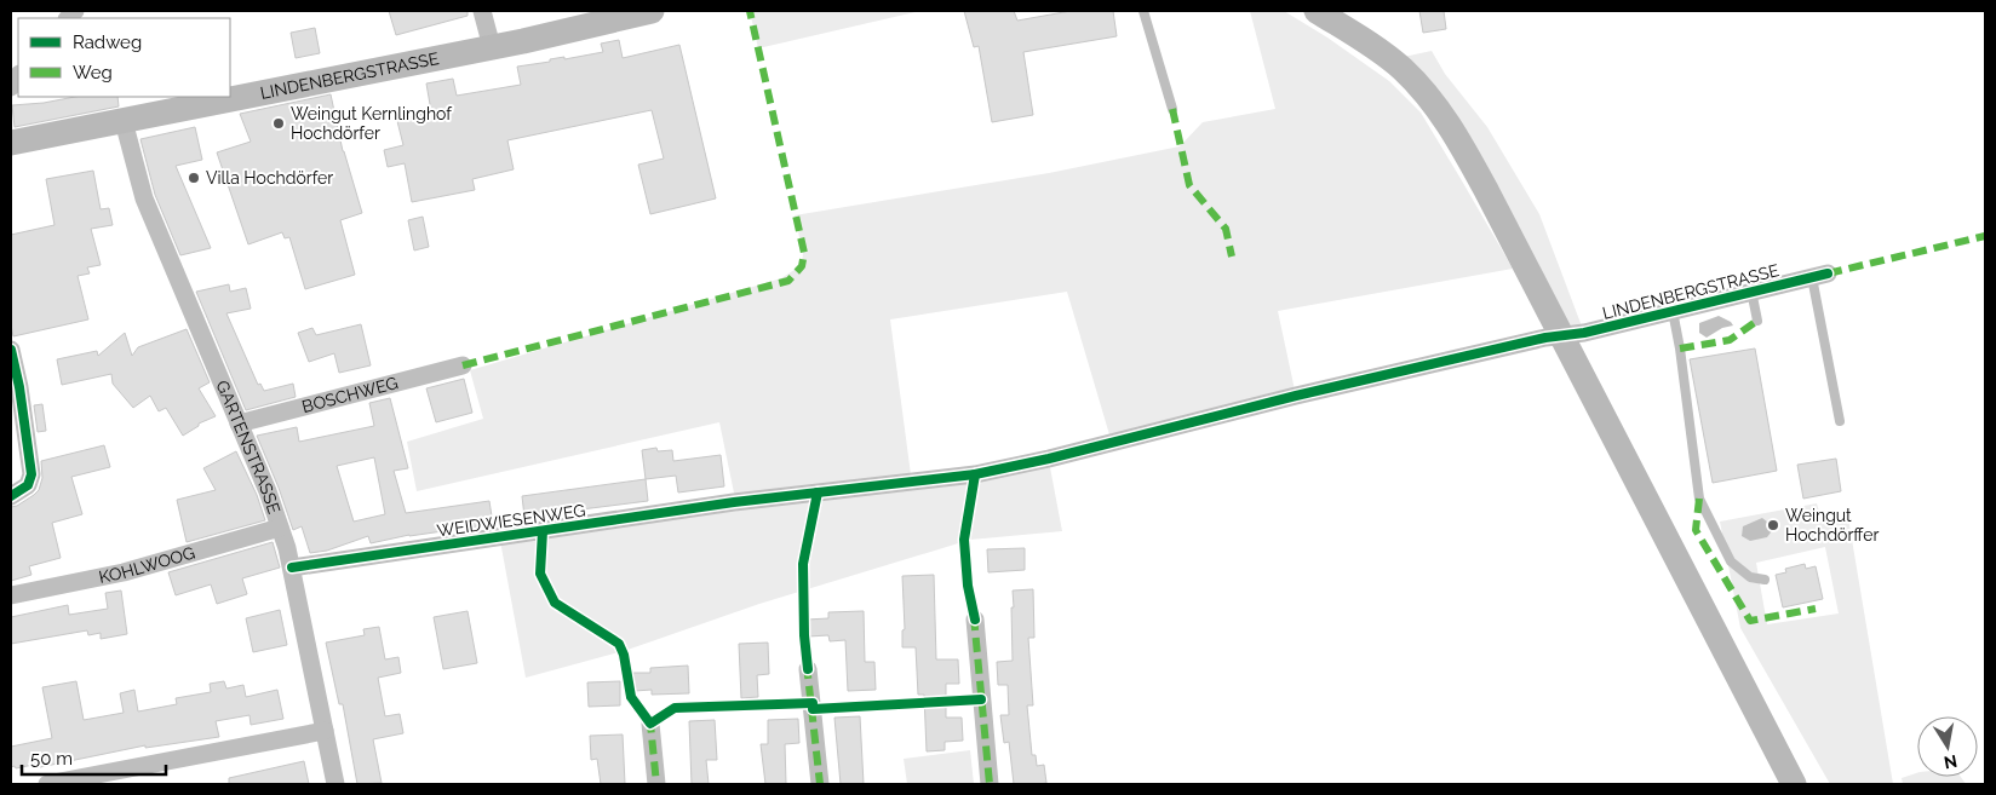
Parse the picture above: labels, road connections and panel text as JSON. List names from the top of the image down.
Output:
{
  "streets": {
    "main road": ["LINDENBERGSTRASSE"],
    "street": [
      "BOSCHWEG",
      "GARTENSTRASSE",
      "WEIDWIESENWEG",
      "KOHLWOOG"
    ]
  },
  "crossings": [
    ["LINDENBERGSTRASSE", "GARTENSTRASSE"],
    ["LINDENBERGSTRASSE", "WEIDWIESENWEG"],
    ["BOSCHWEG", "GARTENSTRASSE"],
    ["GARTENSTRASSE", "WEIDWIESENWEG"],
    ["GARTENSTRASSE", "KOHLWOOG"]
  ],
  "places": ["Weingut Kernlinghof Hochdörfer", "Villa Hochdörfer", "Weingut Hochdörffer"],
  "legend": ["Radweg", "Weg"],
  "scale_bar": "50 m",
  "north": "bottom"
}
